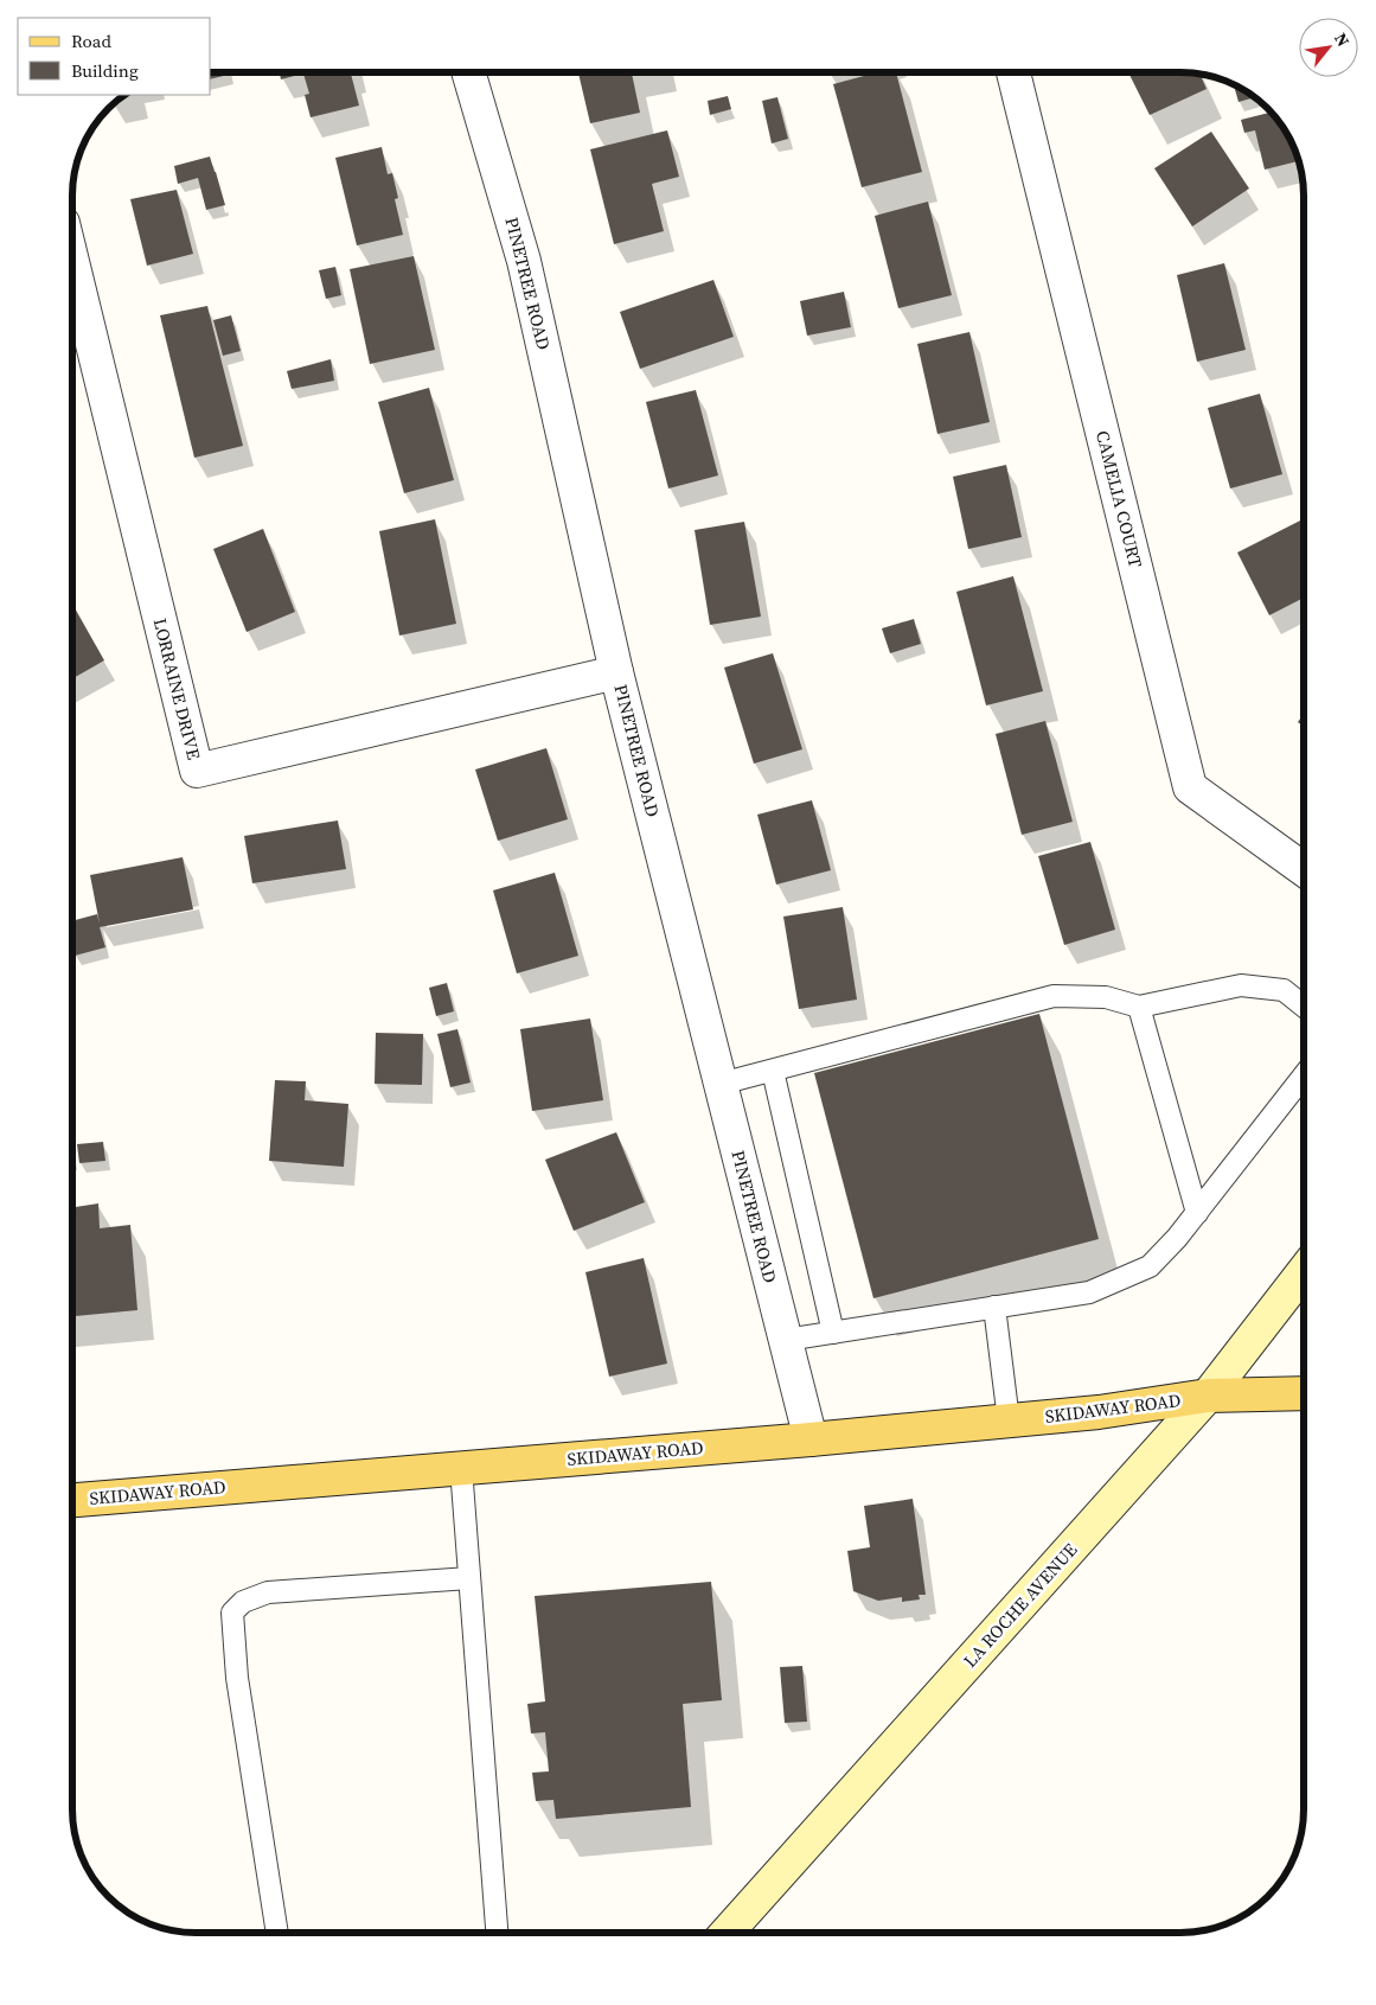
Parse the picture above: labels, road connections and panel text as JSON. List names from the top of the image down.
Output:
{
  "streets": {
    "main road": ["SKIDAWAY ROAD", "LA ROCHE AVENUE"],
    "street": ["PINETREE ROAD", "CAMELIA COURT", "LORRAINE DRIVE"]
  },
  "crossings": [
    ["PINETREE ROAD", "LORRAINE DRIVE"],
    ["PINETREE ROAD", "SKIDAWAY ROAD"],
    ["SKIDAWAY ROAD", "LA ROCHE AVENUE"]
  ],
  "legend": ["Road", "Building"],
  "north": "top right"
}
